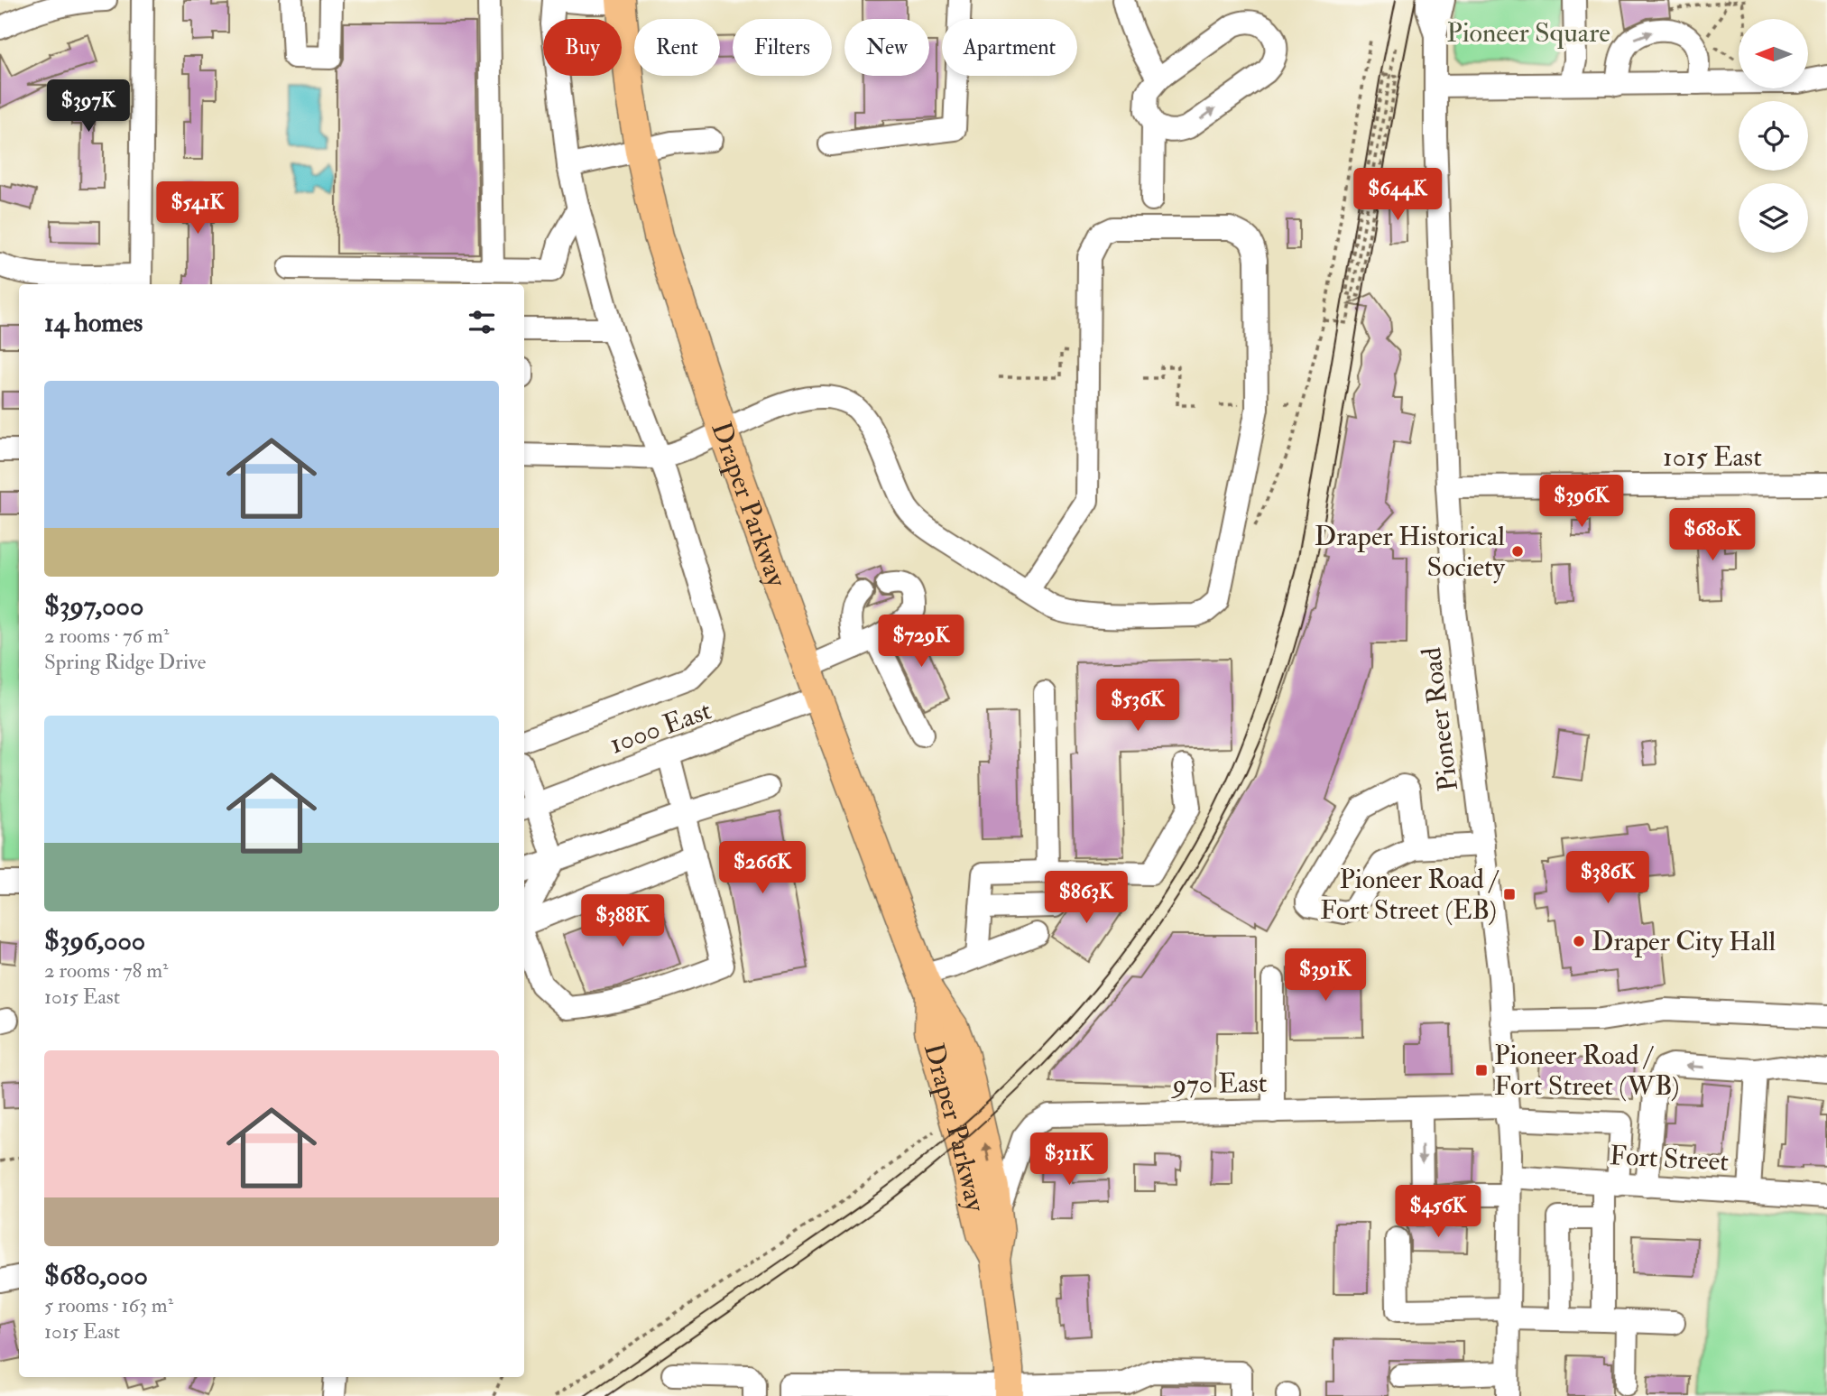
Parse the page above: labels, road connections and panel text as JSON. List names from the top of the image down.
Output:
{
  "streets": {
    "main road": ["Draper Parkway"],
    "street": [
      "1015 East",
      "Pioneer Road",
      "1000 East",
      "970 East",
      "Fort Street"
    ]
  },
  "crossings": [
    ["1015 East", "Pioneer Road"],
    ["Draper Parkway", "1000 East"],
    ["Draper Parkway", "970 East"],
    ["Pioneer Road", "970 East"],
    ["Pioneer Road", "Fort Street"],
    ["970 East", "Fort Street"]
  ],
  "parks": ["Pioneer Square"],
  "places": {
    "other": ["Draper Historical Society", "Draper City Hall"],
    "transit": ["Pioneer Road / Fort Street (EB)", "Pioneer Road / Fort Street (WB)"]
  },
  "north": "left",
  "page": {
    "chip": [
      "Buy",
      "Rent",
      "Filters",
      "New",
      "Apartment"
    ],
    "price": [
      "$397K",
      "$644K",
      "$541K",
      "$396K",
      "$680K",
      "$729K",
      "$536K",
      "$266K",
      "$386K",
      "$863K",
      "$388K",
      "$391K",
      "$311K",
      "$456K"
    ],
    "heading": "14 homes",
    "list": [
      {
        "name": "$397,000",
        "note": "2 rooms · 76 m² · Spring Ridge Drive"
      },
      {
        "name": "$396,000",
        "note": "2 rooms · 78 m² · 1015 East"
      },
      {
        "name": "$680,000",
        "note": "5 rooms · 163 m² · 1015 East"
      }
    ]
  }
}
